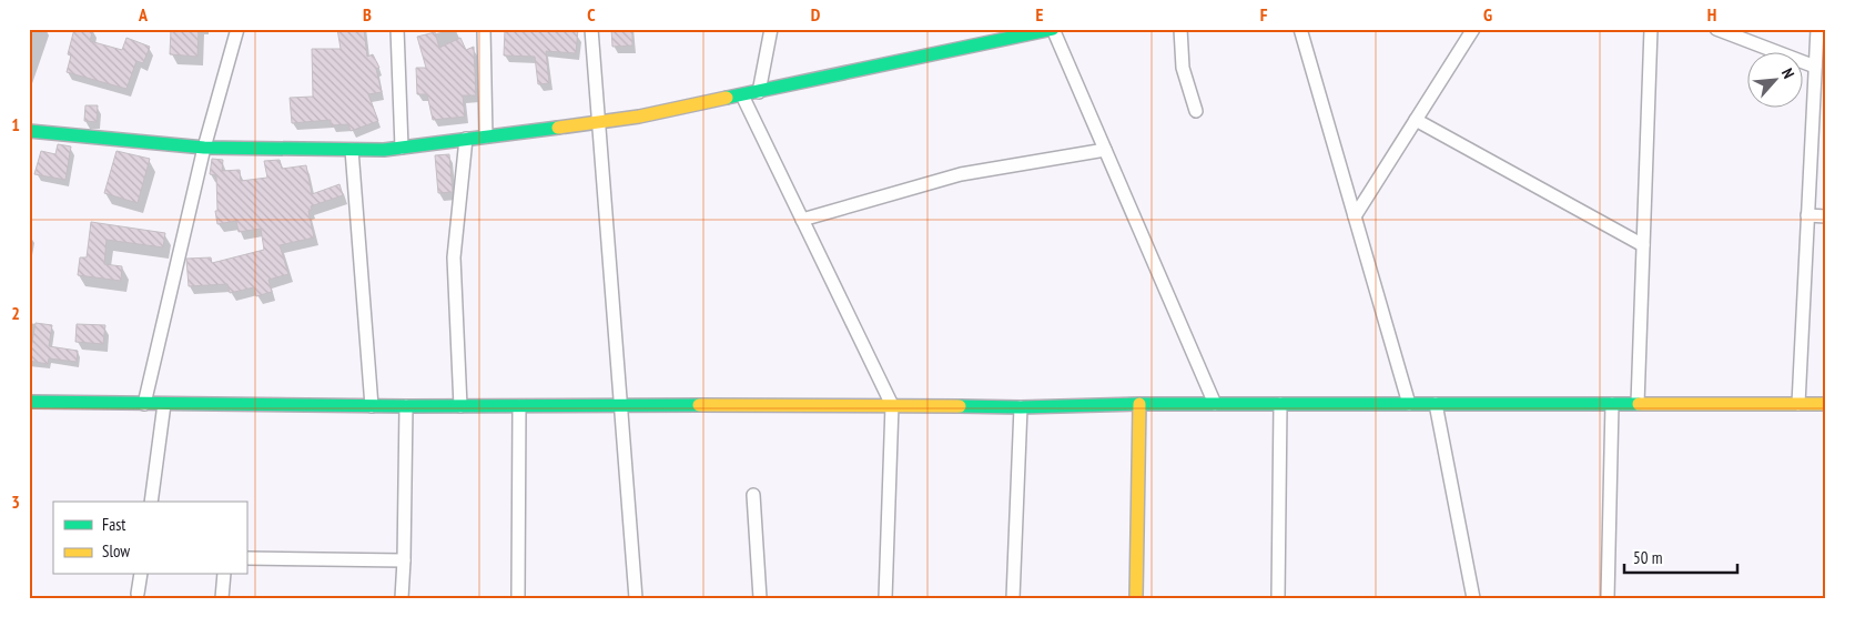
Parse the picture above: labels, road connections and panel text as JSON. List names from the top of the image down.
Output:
{
  "legend": ["Fast", "Slow"],
  "scale_bar": "50 m",
  "north": "top right",
  "grid": {
    "columns": [
      "A",
      "B",
      "C",
      "D",
      "E",
      "F",
      "G",
      "H"
    ],
    "rows": ["1", "2", "3"]
  }
}
